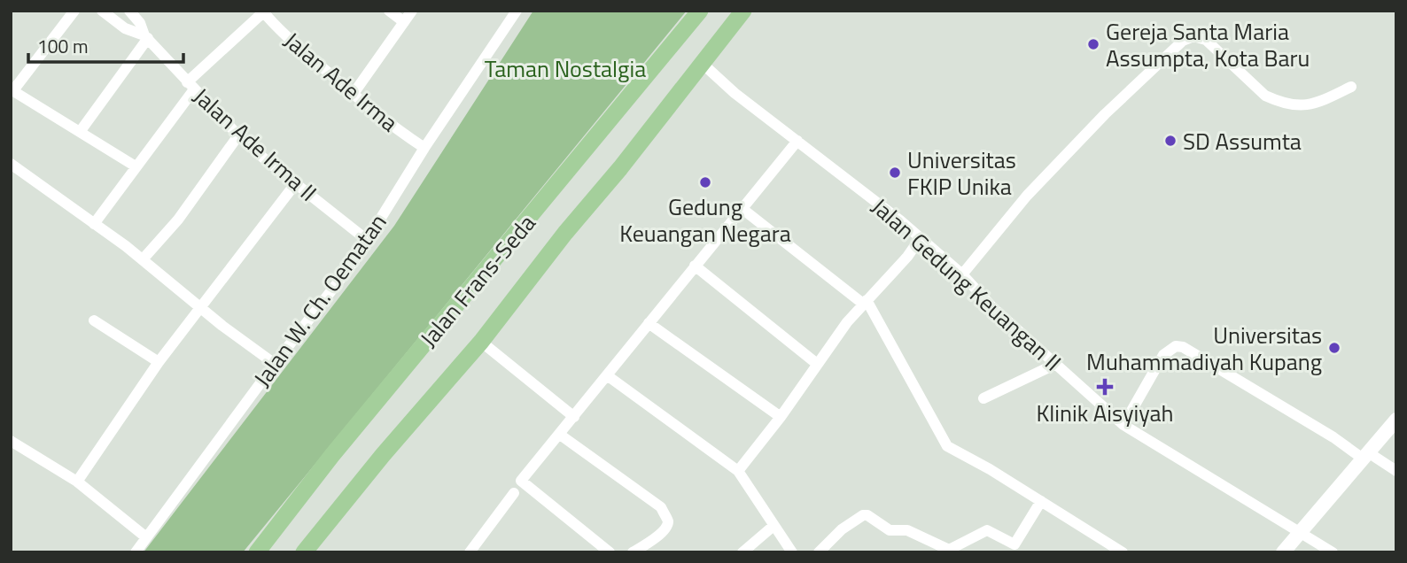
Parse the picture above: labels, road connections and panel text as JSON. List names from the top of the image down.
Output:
{
  "streets": {
    "main road": ["Jalan Frans-Seda"],
    "street": [
      "Jalan Ade Irma",
      "Jalan Ade Irma II",
      "Jalan Gedung Keuangan II",
      "Jalan W. Ch. Oematan"
    ]
  },
  "crossings": [
    ["Jalan Ade Irma", "Jalan W. Ch. Oematan"],
    ["Jalan Ade Irma II", "Jalan W. Ch. Oematan"],
    ["Jalan Frans-Seda", "Jalan Gedung Keuangan II"]
  ],
  "parks": ["Taman Nostalgia"],
  "places": {
    "other": [
      "Gereja Santa Maria Assumpta, Kota Baru",
      "SD Assumta",
      "Universitas FKIP Unika",
      "Gedung Keuangan Negara",
      "Universitas Muhammadiyah Kupang"
    ],
    "health": ["Klinik Aisyiyah"]
  },
  "scale_bar": "100 m"
}
